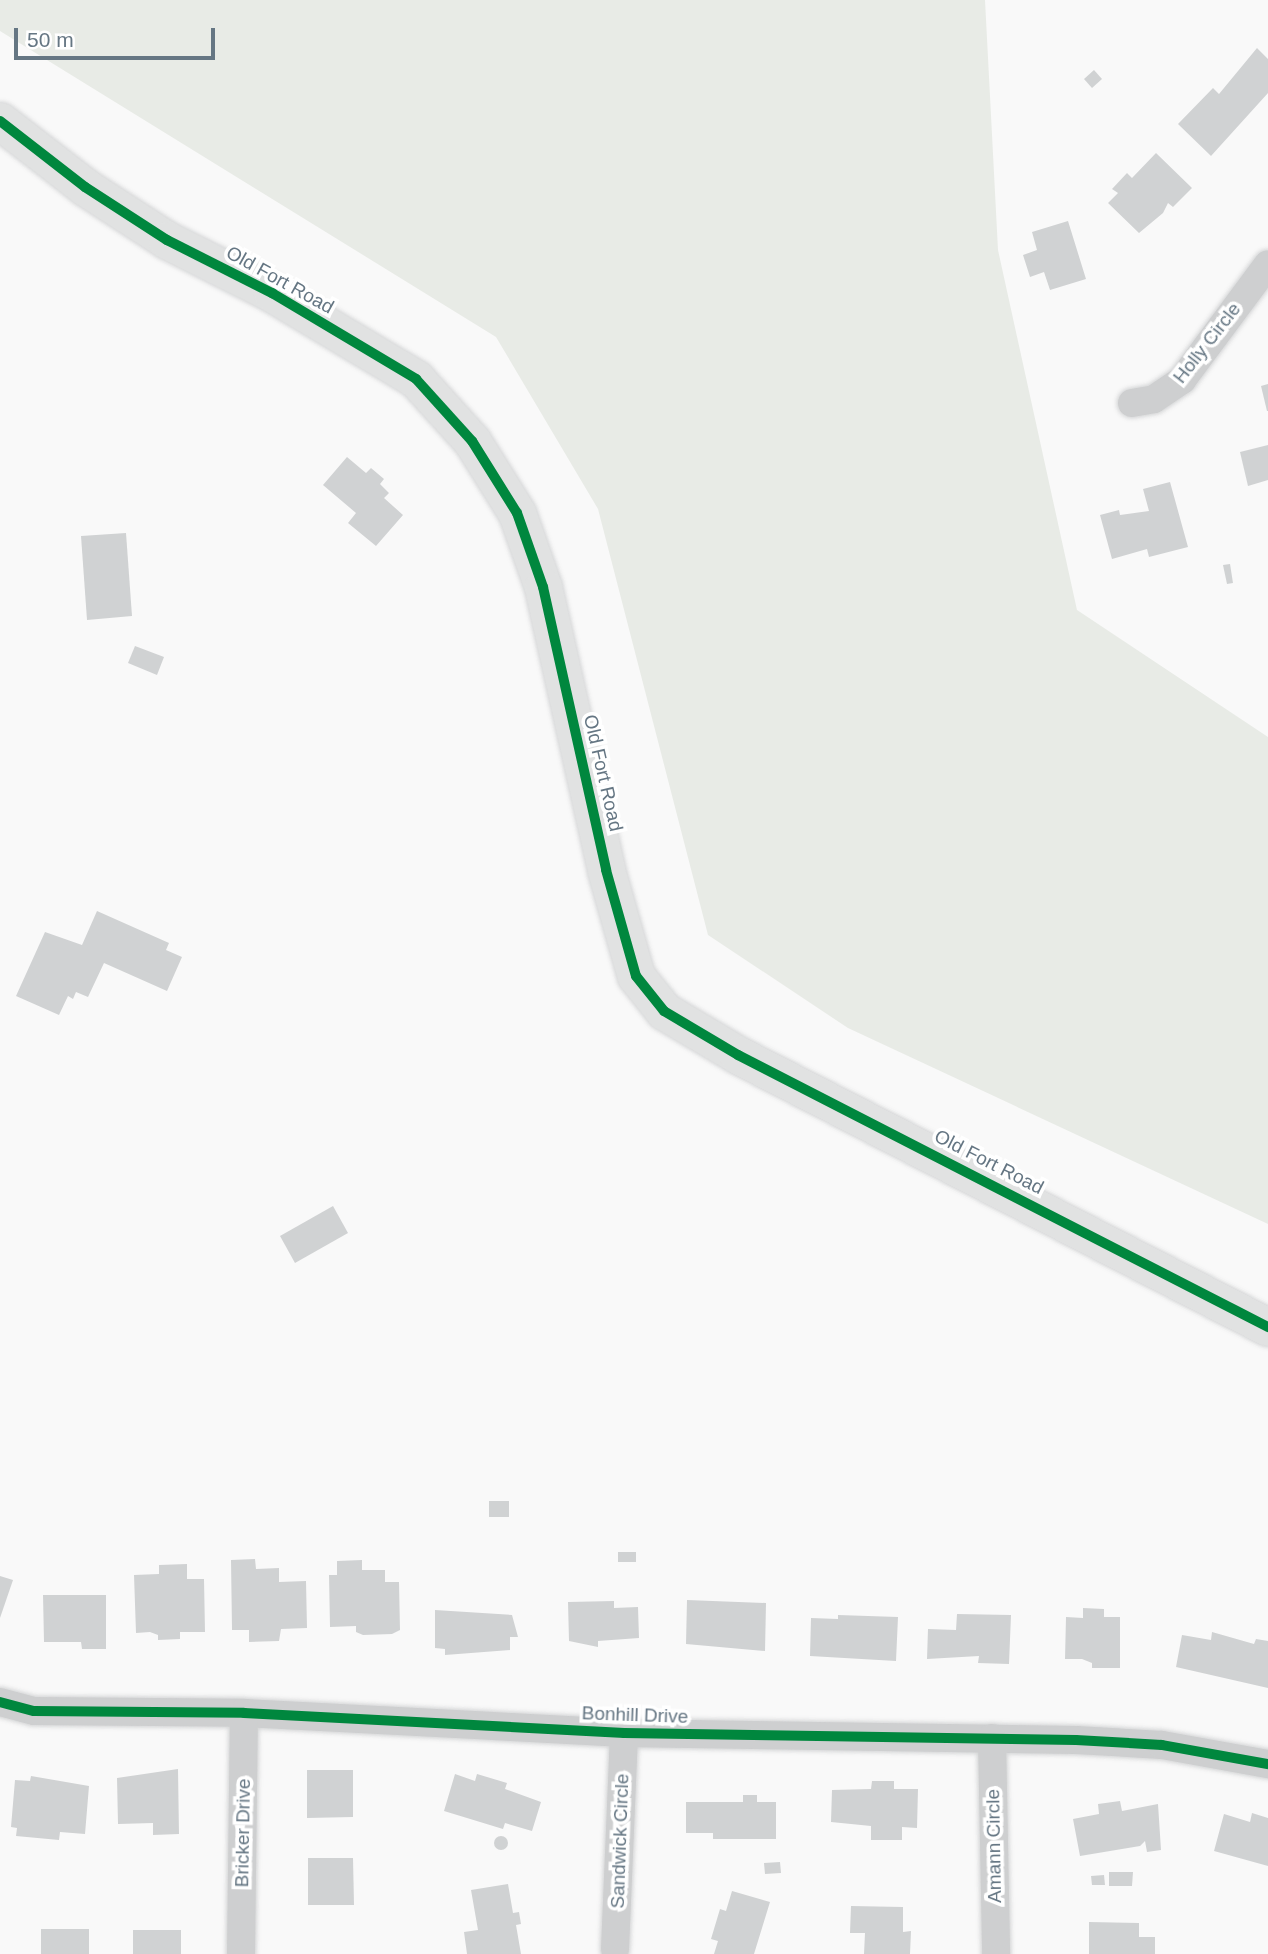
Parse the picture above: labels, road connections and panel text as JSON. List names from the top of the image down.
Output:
{
  "streets": {
    "main road": ["Old Fort Road"],
    "street": [
      "Holly Circle",
      "Bonhill Drive",
      "Bricker Drive",
      "Sandwick Circle",
      "Amann Circle"
    ]
  },
  "crossings": [
    ["Bonhill Drive", "Bricker Drive"],
    ["Bonhill Drive", "Sandwick Circle"],
    ["Bonhill Drive", "Amann Circle"]
  ],
  "scale_bar": "50 m"
}
